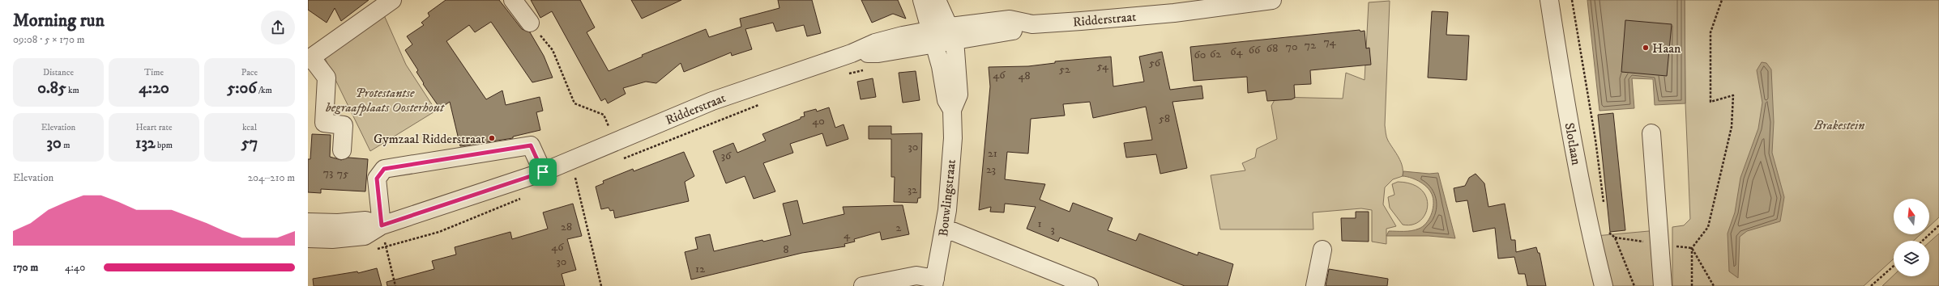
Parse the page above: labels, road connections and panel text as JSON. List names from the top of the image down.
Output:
{
  "streets": {
    "street": ["Ridderstraat", "Slotlaan", "Bouwlingstraat"]
  },
  "crossings": [
    ["Ridderstraat", "Bouwlingstraat"]
  ],
  "parks": ["Protestantse begraafplaats Oosterhout", "Brakestein"],
  "places": ["Haan", "Gymzaal Ridderstraat"],
  "house_numbers": [
    "74",
    "72",
    "70",
    "68",
    "66",
    "64",
    "62",
    "60",
    "56",
    "54",
    "52",
    "46",
    "48",
    "58",
    "40",
    "30",
    "21",
    "36",
    "23",
    "73",
    "75",
    "32",
    "1",
    "28",
    "2",
    "3",
    "4",
    "46",
    "8",
    "30",
    "12"
  ],
  "north": "top",
  "page": {
    "heading": ["Morning run", "09:08 · 5 × 170 m"],
    "stats": [
      ["Distance", "0.85 km"],
      ["Time", "4:20"],
      ["Pace", "5:06 /km"],
      ["Elevation", "30 m"],
      ["Heart rate", "132 bpm"],
      ["kcal", "57"]
    ],
    "chart": ["Elevation", "204–210 m"],
    "list": [
      {
        "name": "170 m",
        "note": "4:40"
      }
    ]
  }
}
